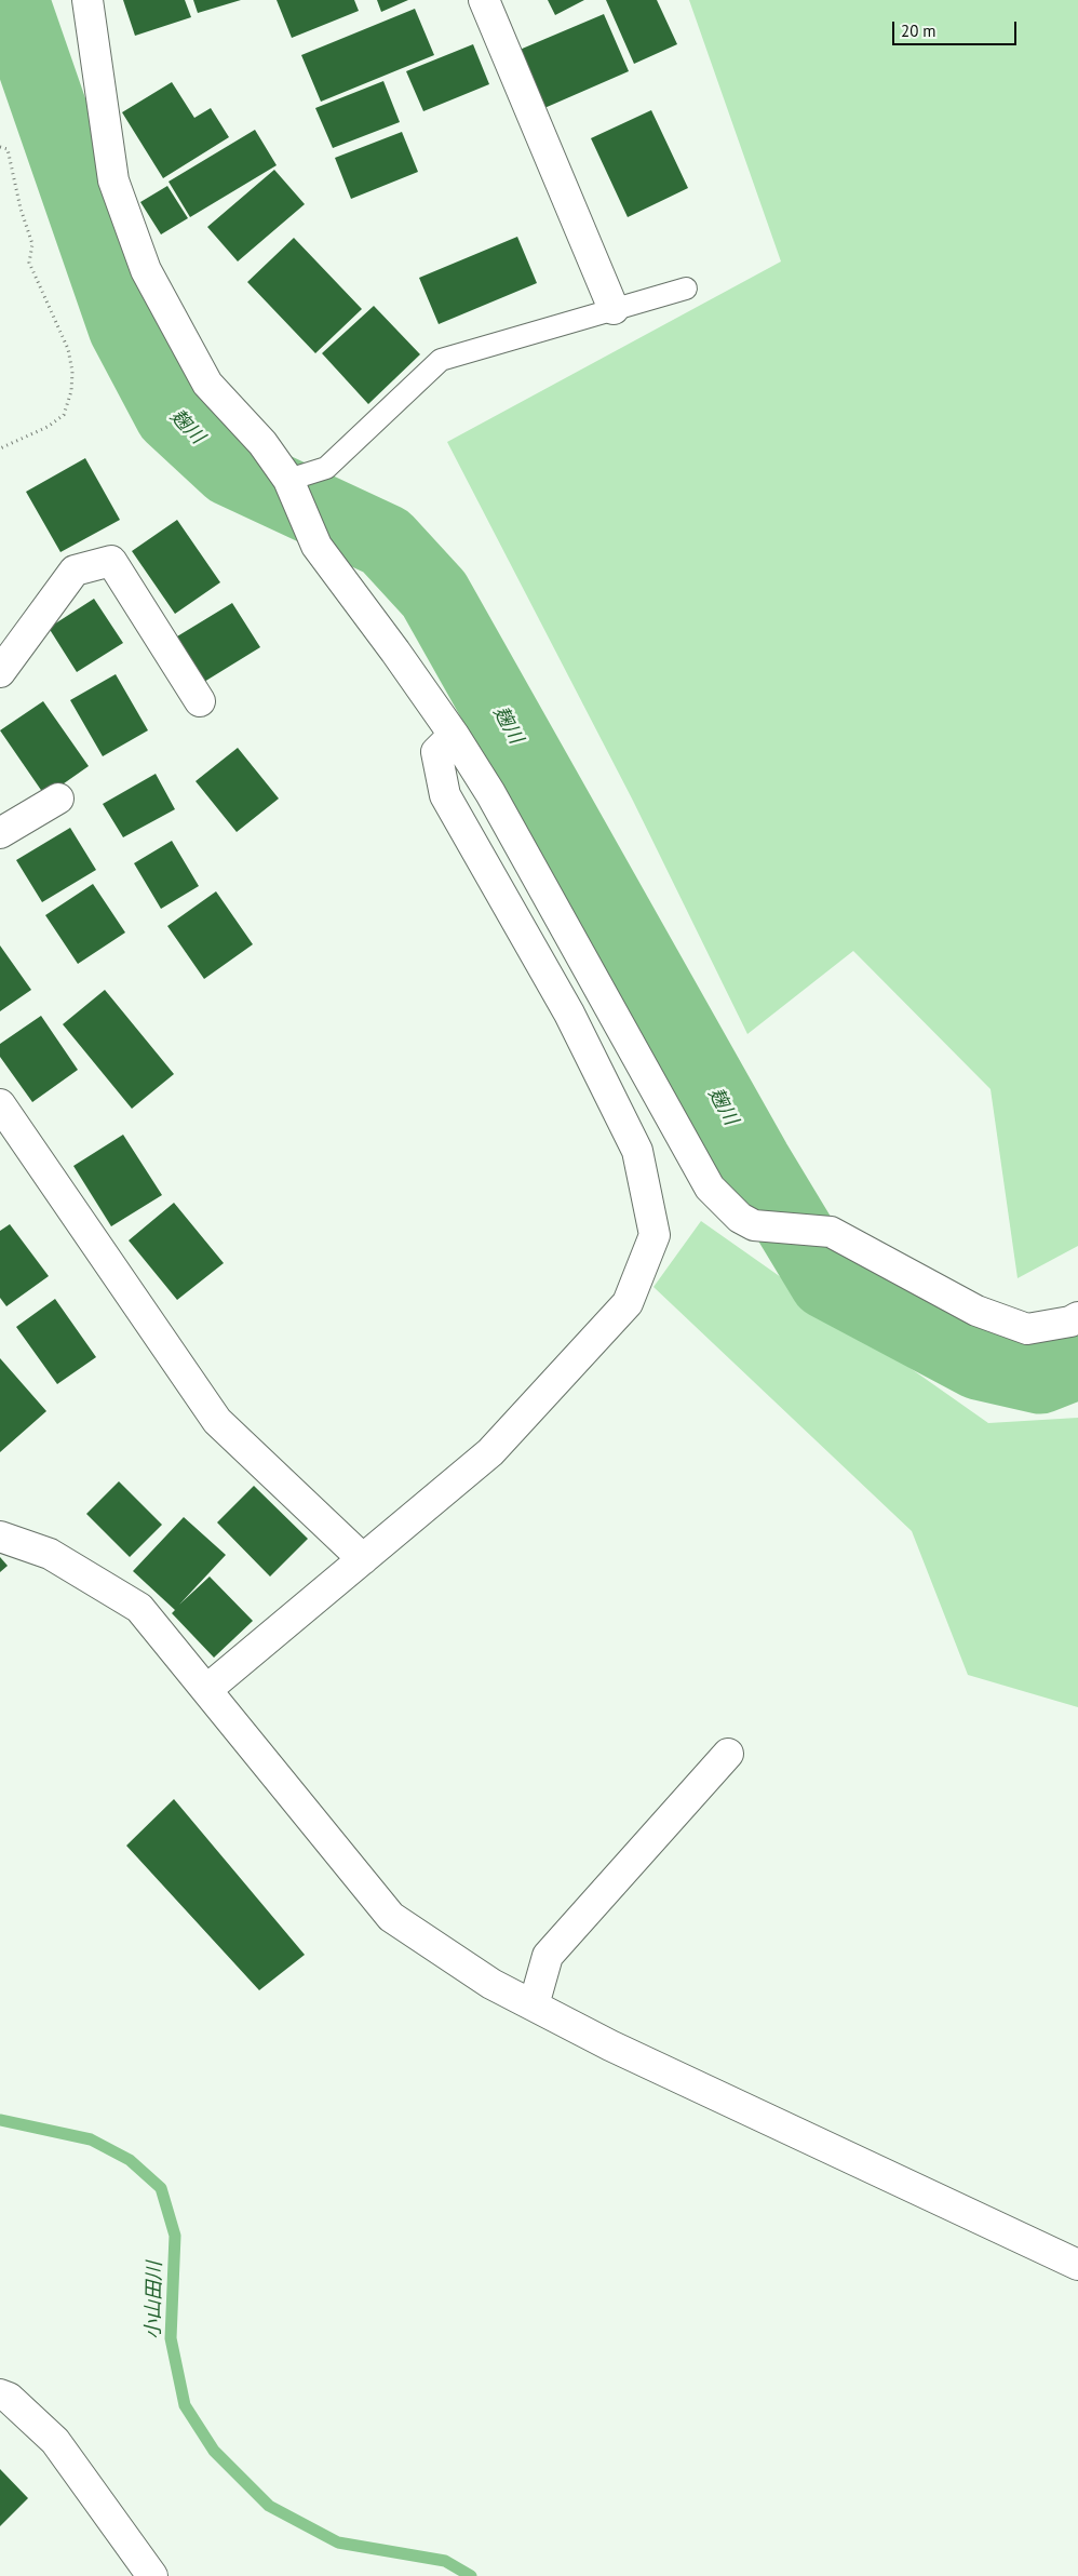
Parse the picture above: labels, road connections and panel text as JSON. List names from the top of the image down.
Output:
{
  "water": ["麹川", "小山田川"],
  "scale_bar": "20 m"
}
